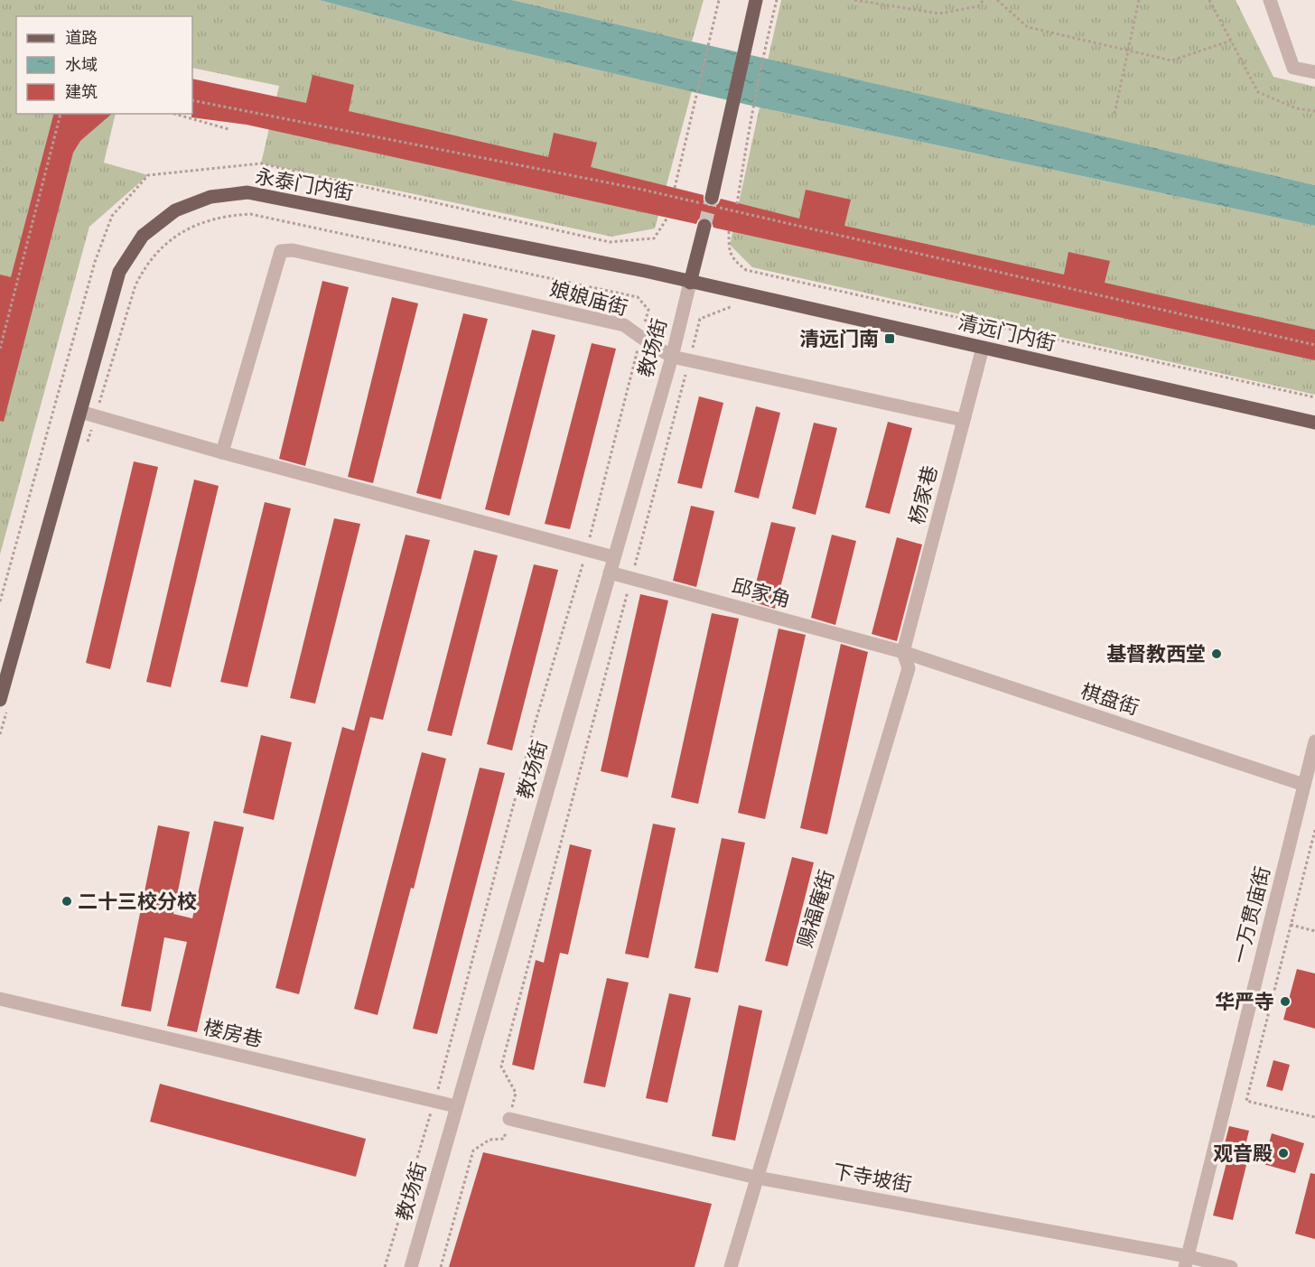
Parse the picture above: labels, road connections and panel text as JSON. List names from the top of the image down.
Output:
{
  "streets": {
    "main road": ["永泰门内街", "清远门内街"],
    "street": [
      "娘娘庙街",
      "教场街",
      "杨家巷",
      "邱家角",
      "棋盘街",
      "赐福庵街",
      "一万贯庙街",
      "楼房巷",
      "下寺坡街"
    ]
  },
  "crossings": [
    ["永泰门内街", "清远门内街"],
    ["永泰门内街", "教场街"],
    ["娘娘庙街", "教场街"],
    ["娘娘庙街", "杨家巷"],
    ["清远门内街", "教场街"],
    ["清远门内街", "杨家巷"],
    ["教场街", "邱家角"],
    ["教场街", "楼房巷"],
    ["杨家巷", "邱家角"],
    ["杨家巷", "棋盘街"],
    ["杨家巷", "赐福庵街"],
    ["邱家角", "棋盘街"],
    ["邱家角", "赐福庵街"],
    ["棋盘街", "赐福庵街"],
    ["棋盘街", "一万贯庙街"],
    ["赐福庵街", "下寺坡街"],
    ["一万贯庙街", "下寺坡街"]
  ],
  "places": {
    "transit": ["清远门南"],
    "other": [
      "基督教西堂",
      "二十三校分校",
      "华严寺",
      "观音殿"
    ]
  },
  "legend": ["道路", "水域", "建筑"]
}
